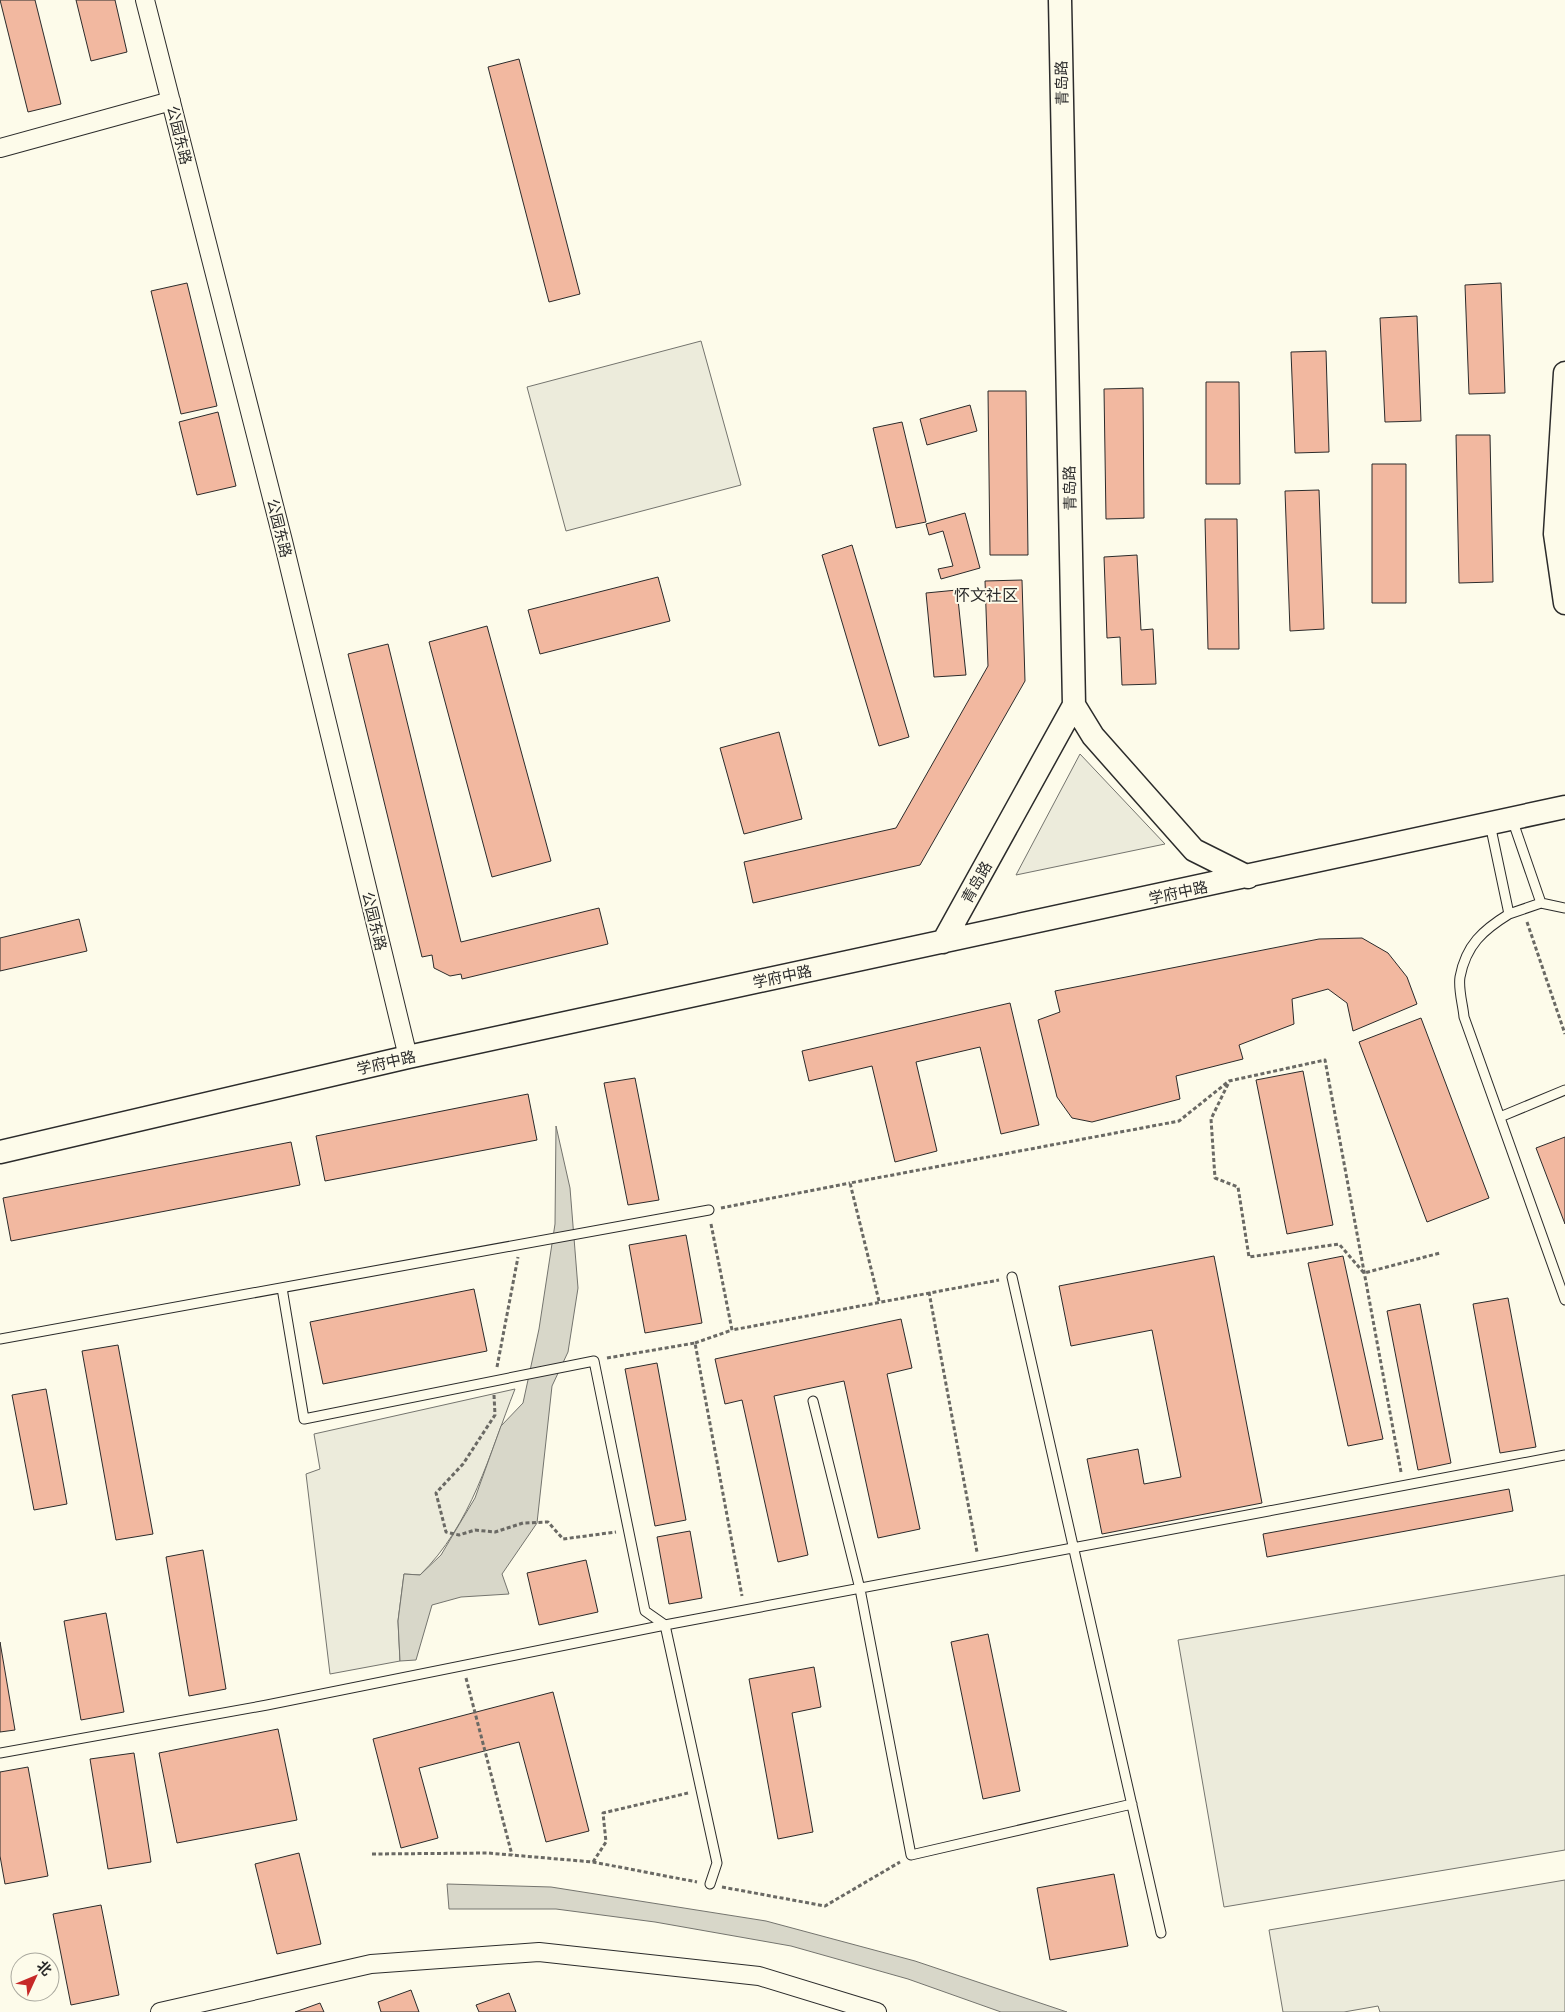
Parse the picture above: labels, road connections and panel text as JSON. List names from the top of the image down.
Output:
{
  "streets": {
    "street": ["青岛路", "公园东路", "学府中路"]
  },
  "crossings": [
    ["青岛路", "学府中路"],
    ["公园东路", "学府中路"]
  ],
  "districts": ["怀文社区"],
  "north": "top right"
}
